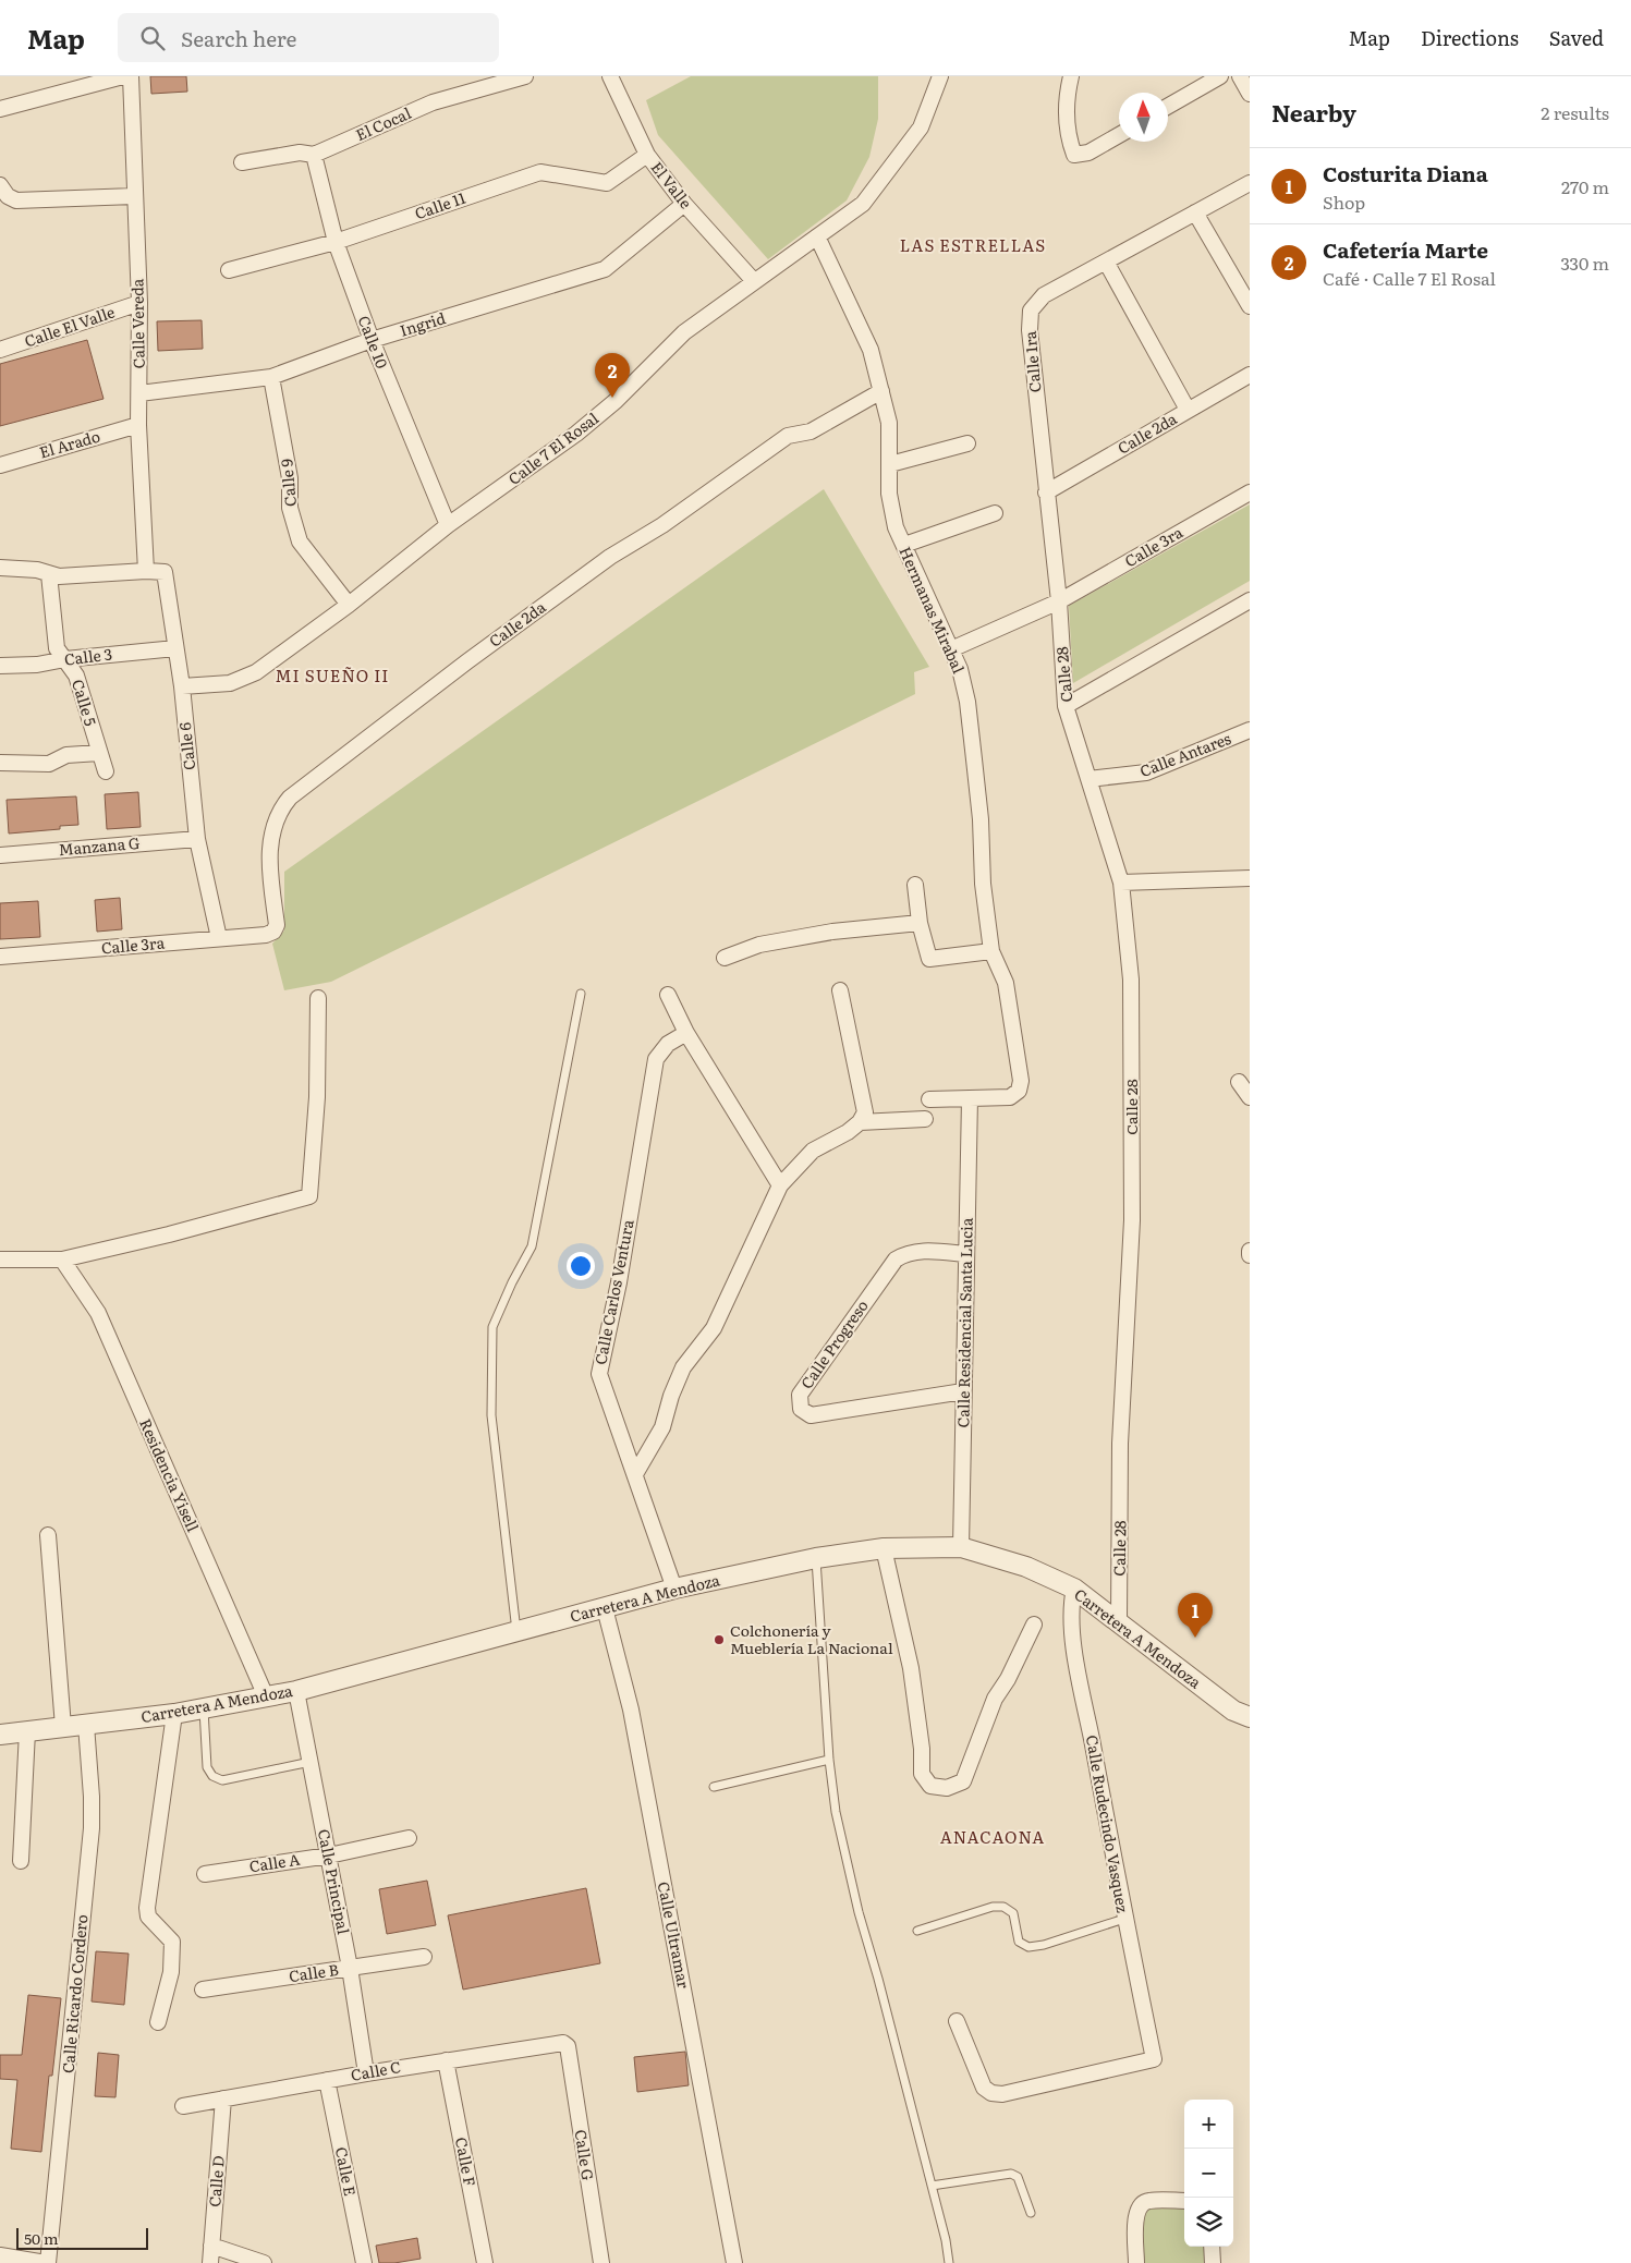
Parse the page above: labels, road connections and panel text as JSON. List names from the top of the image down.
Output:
{
  "streets": {
    "street": [
      "El Cocal",
      "El Valle",
      "Calle 11",
      "Calle Vereda",
      "Ingrid",
      "Calle El Valle",
      "Calle 10",
      "Calle 1ra",
      "Calle 2da",
      "El Arado",
      "Calle 7 El Rosal",
      "Calle 9",
      "Calle 3ra",
      "Hermanas Mirabal",
      "Calle 3",
      "Calle 28",
      "Calle 5",
      "Calle 6",
      "Calle Antares",
      "Manzana G",
      "Calle Carlos Ventura",
      "Calle Residencial Santa Lucia",
      "Calle Progreso",
      "Residencia Yisell",
      "Carretera A Mendoza",
      "Calle Rudecindo Vasquez",
      "Calle A",
      "Calle Principal",
      "Calle Ultramar",
      "Calle B",
      "Calle Ricardo Cordero",
      "Calle C",
      "Calle G",
      "Calle F",
      "Calle E",
      "Calle D"
    ]
  },
  "crossings": [
    ["El Cocal", "Calle 10"],
    ["El Valle", "Calle 11"],
    ["El Valle", "Ingrid"],
    ["El Valle", "Calle 7 El Rosal"],
    ["Calle 11", "Calle 10"],
    ["Calle Vereda", "Ingrid"],
    ["Calle Vereda", "Calle El Valle"],
    ["Calle Vereda", "El Arado"],
    ["Calle Vereda", "Calle 6"],
    ["Ingrid", "Calle 10"],
    ["Ingrid", "Calle 9"],
    ["Calle 10", "Calle 7 El Rosal"],
    ["Calle 1ra", "Calle 2da"],
    ["Calle 1ra", "Calle 3ra"],
    ["Calle 1ra", "Calle 28"],
    ["Calle 2da", "Calle 3ra"],
    ["Calle 2da", "Hermanas Mirabal"],
    ["Calle 7 El Rosal", "Calle 9"],
    ["Calle 7 El Rosal", "Hermanas Mirabal"],
    ["Calle 7 El Rosal", "Calle 6"],
    ["Calle 3ra", "Hermanas Mirabal"],
    ["Calle 3ra", "Calle 28"],
    ["Calle 3ra", "Calle 6"],
    ["Hermanas Mirabal", "Calle Residencial Santa Lucia"],
    ["Calle 3", "Calle 5"],
    ["Calle 3", "Calle 6"],
    ["Calle 28", "Calle Antares"],
    ["Calle 28", "Carretera A Mendoza"],
    ["Calle 6", "Manzana G"],
    ["Calle Carlos Ventura", "Carretera A Mendoza"],
    ["Calle Residencial Santa Lucia", "Calle Progreso"],
    ["Calle Residencial Santa Lucia", "Carretera A Mendoza"],
    ["Residencia Yisell", "Carretera A Mendoza"],
    ["Carretera A Mendoza", "Calle Rudecindo Vasquez"],
    ["Carretera A Mendoza", "Calle Principal"],
    ["Carretera A Mendoza", "Calle Ultramar"],
    ["Carretera A Mendoza", "Calle Ricardo Cordero"],
    ["Calle A", "Calle Principal"],
    ["Calle Principal", "Calle B"],
    ["Calle Principal", "Calle C"],
    ["Calle C", "Calle G"],
    ["Calle C", "Calle F"],
    ["Calle C", "Calle E"],
    ["Calle C", "Calle D"]
  ],
  "districts": ["LAS ESTRELLAS", "MI SUEÑO II", "ANACAONA"],
  "places": ["Colchonería y Mueblería La Nacional"],
  "scale_bar": "50 m",
  "north": "top",
  "page": {
    "header": "Map",
    "search": "Search here",
    "nav": ["Map", "Directions", "Saved"],
    "heading": ["Nearby", "2 results"],
    "list": [
      {
        "mark": "1",
        "name": "Costurita Diana",
        "note": "Shop",
        "value": "270 m"
      },
      {
        "mark": "2",
        "name": "Cafetería Marte",
        "note": "Café · Calle 7 El Rosal",
        "value": "330 m"
      }
    ],
    "pins": ["2", "1"],
    "map_buttons": ["+", "−"],
    "scale": "50 m"
  }
}
